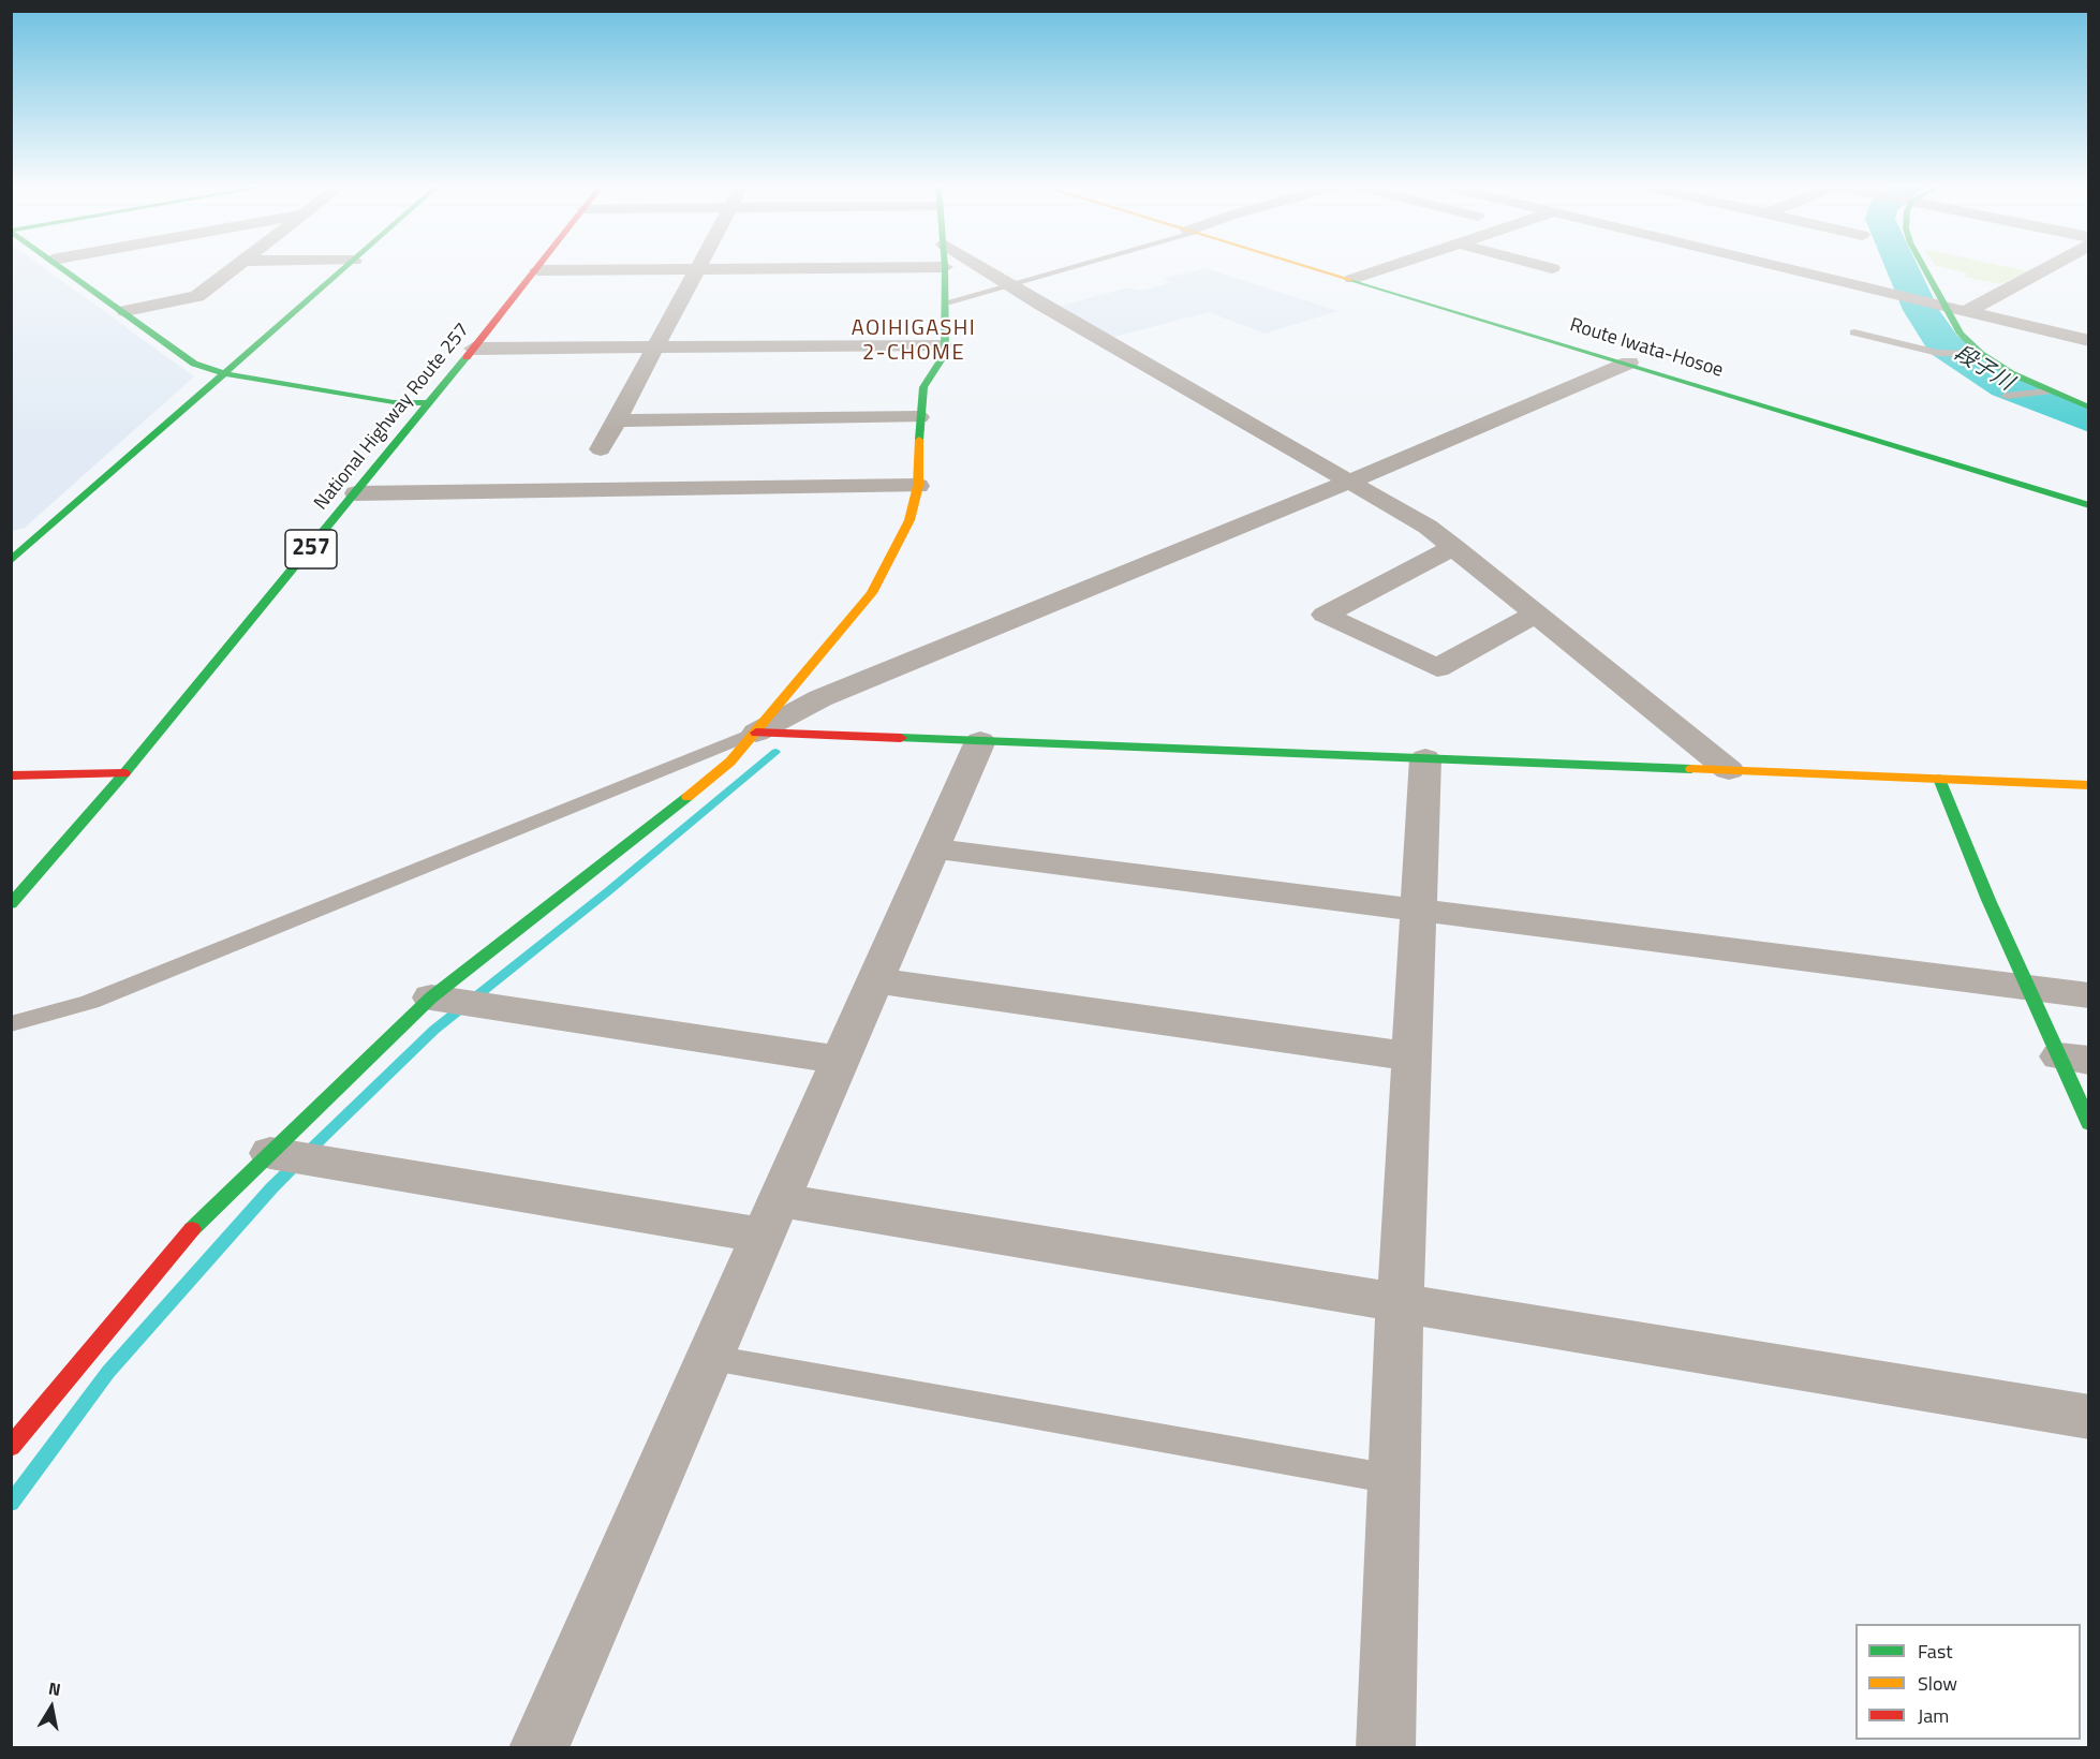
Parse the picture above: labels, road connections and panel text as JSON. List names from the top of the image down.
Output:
{
  "streets": {
    "main road": ["Route Iwata-Hosoe", "National Highway Route 257", "257"]
  },
  "districts": ["AOIHIGASHI 2-CHOME"],
  "water": ["段子川"],
  "legend": ["Fast", "Slow", "Jam"],
  "north": "top"
}
